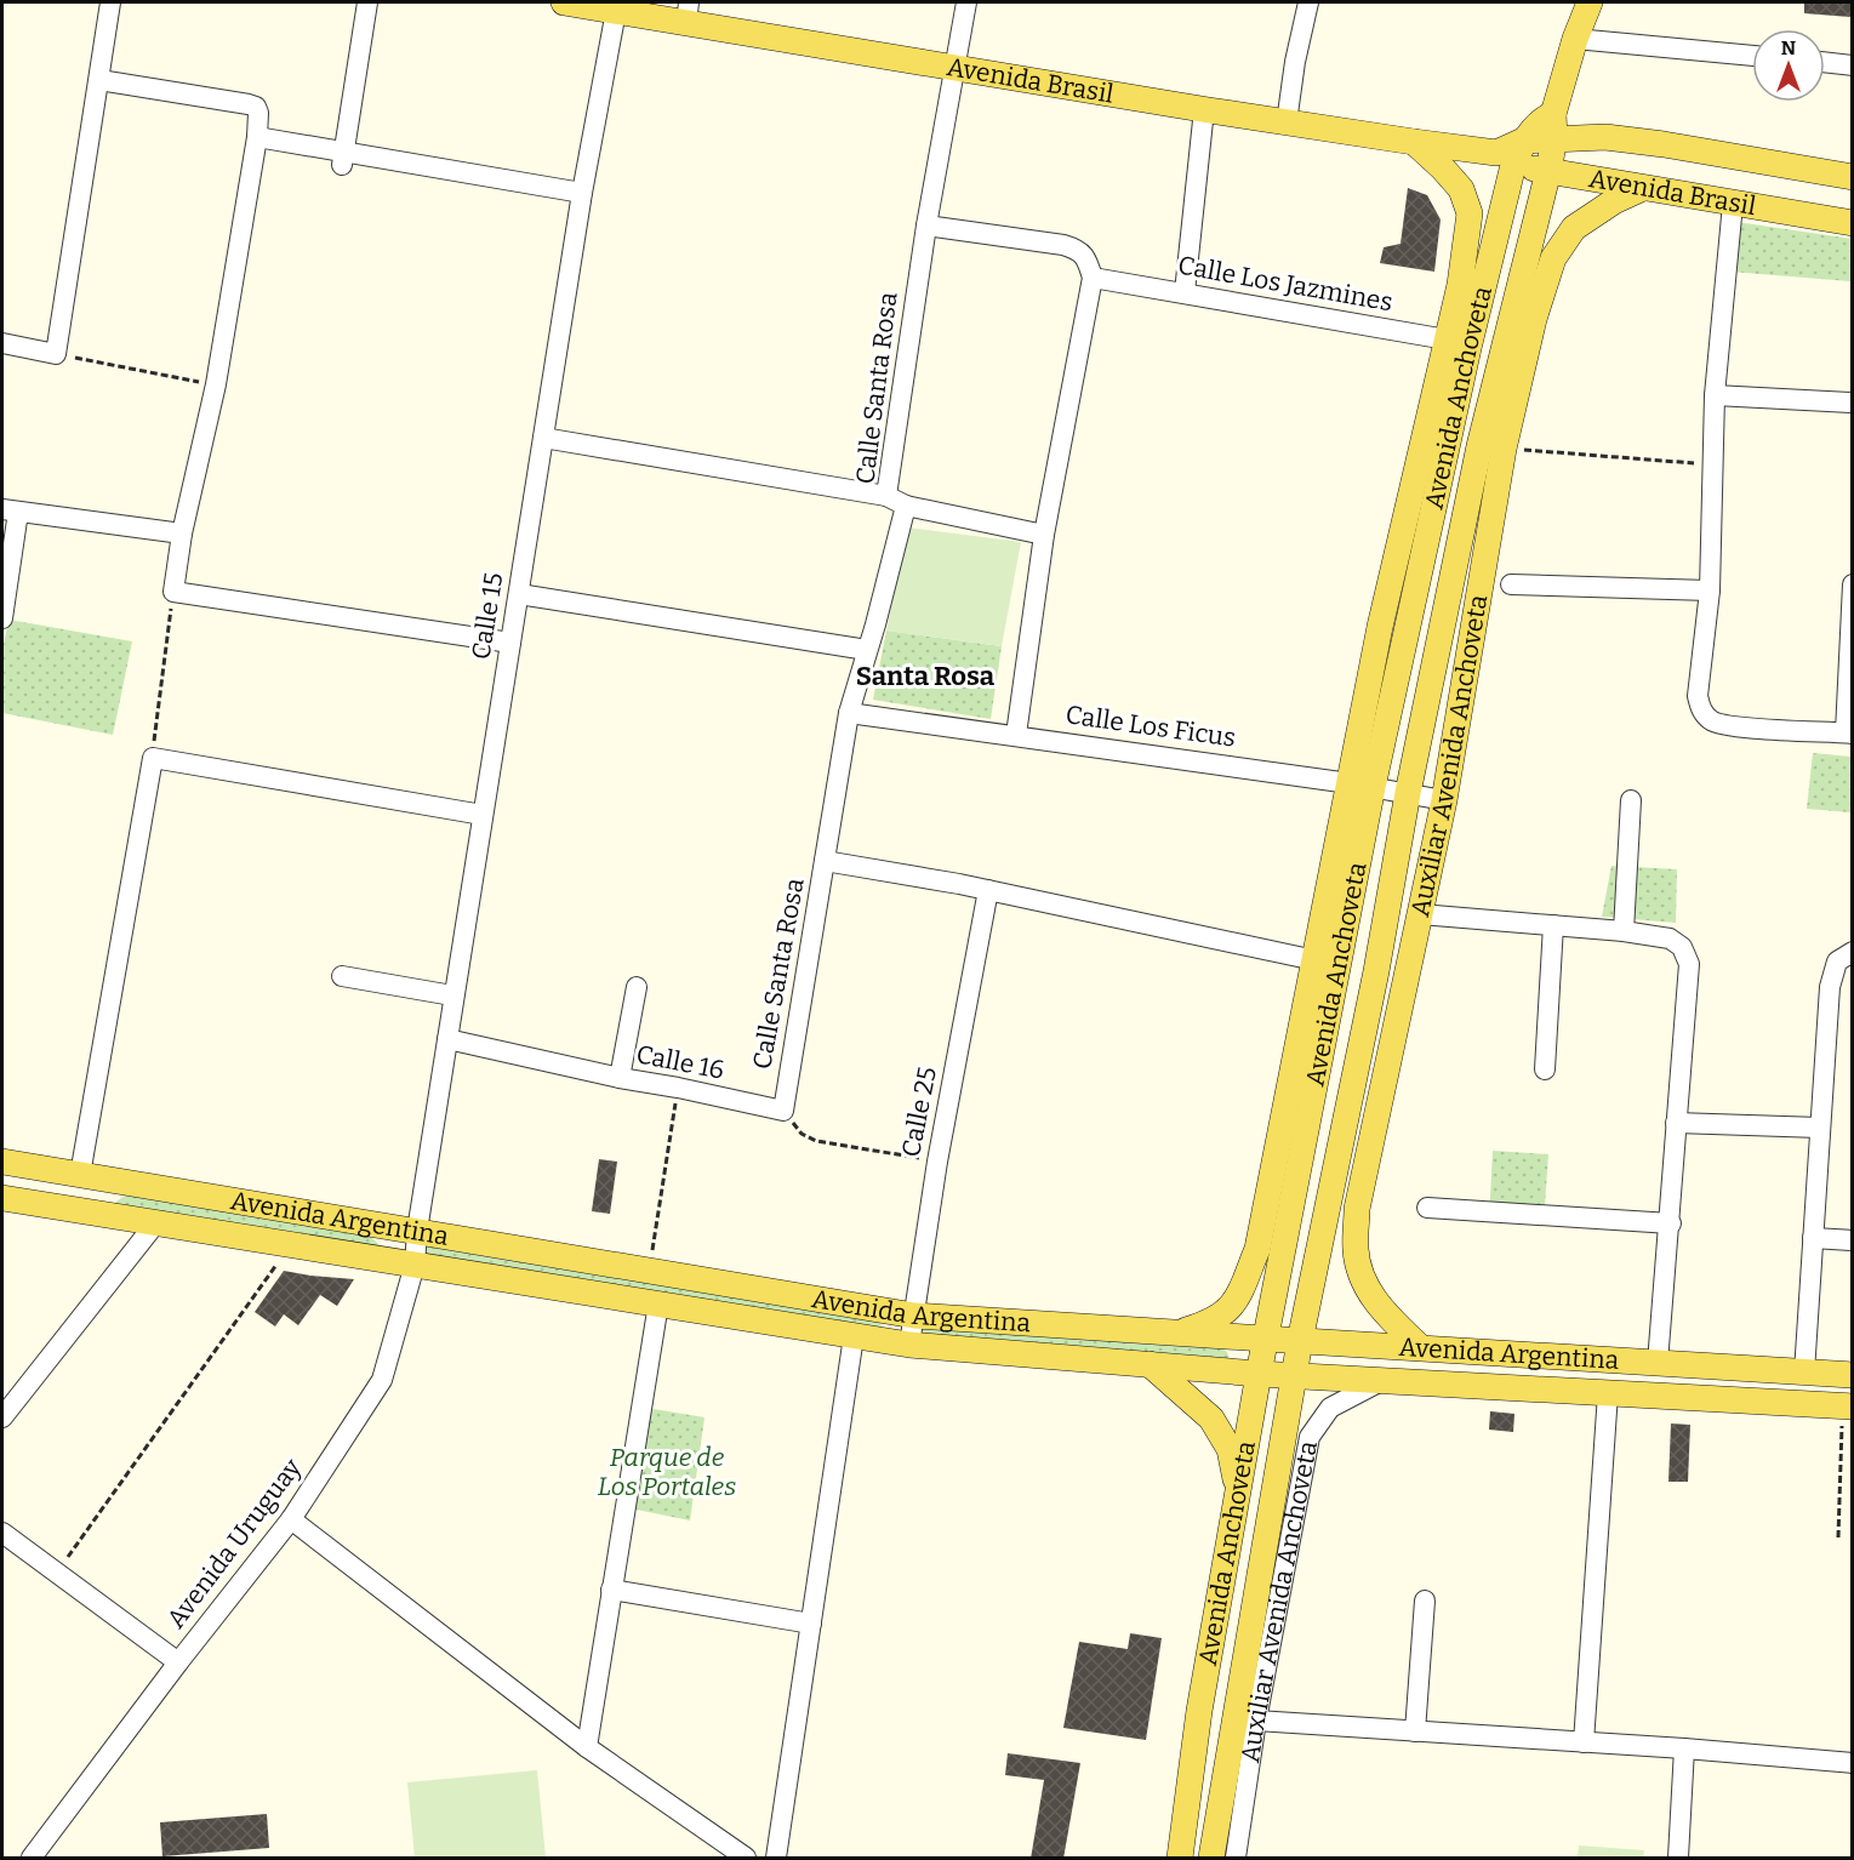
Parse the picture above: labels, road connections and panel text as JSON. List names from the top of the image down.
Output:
{
  "streets": {
    "main road": [
      "Avenida Brasil",
      "Avenida Anchoveta",
      "Auxiliar Avenida Anchoveta",
      "Avenida Argentina"
    ],
    "street": [
      "Calle Los Jazmines",
      "Calle Santa Rosa",
      "Calle 15",
      "Calle Los Ficus",
      "Calle 16",
      "Calle 25",
      "Avenida Uruguay"
    ]
  },
  "crossings": [
    ["Avenida Brasil", "Calle Santa Rosa"],
    ["Avenida Brasil", "Avenida Anchoveta"],
    ["Avenida Brasil", "Calle 15"],
    ["Avenida Brasil", "Auxiliar Avenida Anchoveta"],
    ["Calle Los Jazmines", "Avenida Anchoveta"],
    ["Calle Santa Rosa", "Calle Los Ficus"],
    ["Calle Santa Rosa", "Calle 16"],
    ["Avenida Anchoveta", "Calle Los Ficus"],
    ["Avenida Anchoveta", "Avenida Argentina"],
    ["Calle 15", "Calle 16"],
    ["Calle 15", "Avenida Argentina"],
    ["Calle 15", "Avenida Uruguay"],
    ["Calle Los Ficus", "Auxiliar Avenida Anchoveta"],
    ["Auxiliar Avenida Anchoveta", "Avenida Argentina"],
    ["Calle 25", "Avenida Argentina"],
    ["Avenida Argentina", "Avenida Uruguay"]
  ],
  "districts": ["Santa Rosa"],
  "parks": ["Parque de Los Portales"],
  "north": "top"
}
